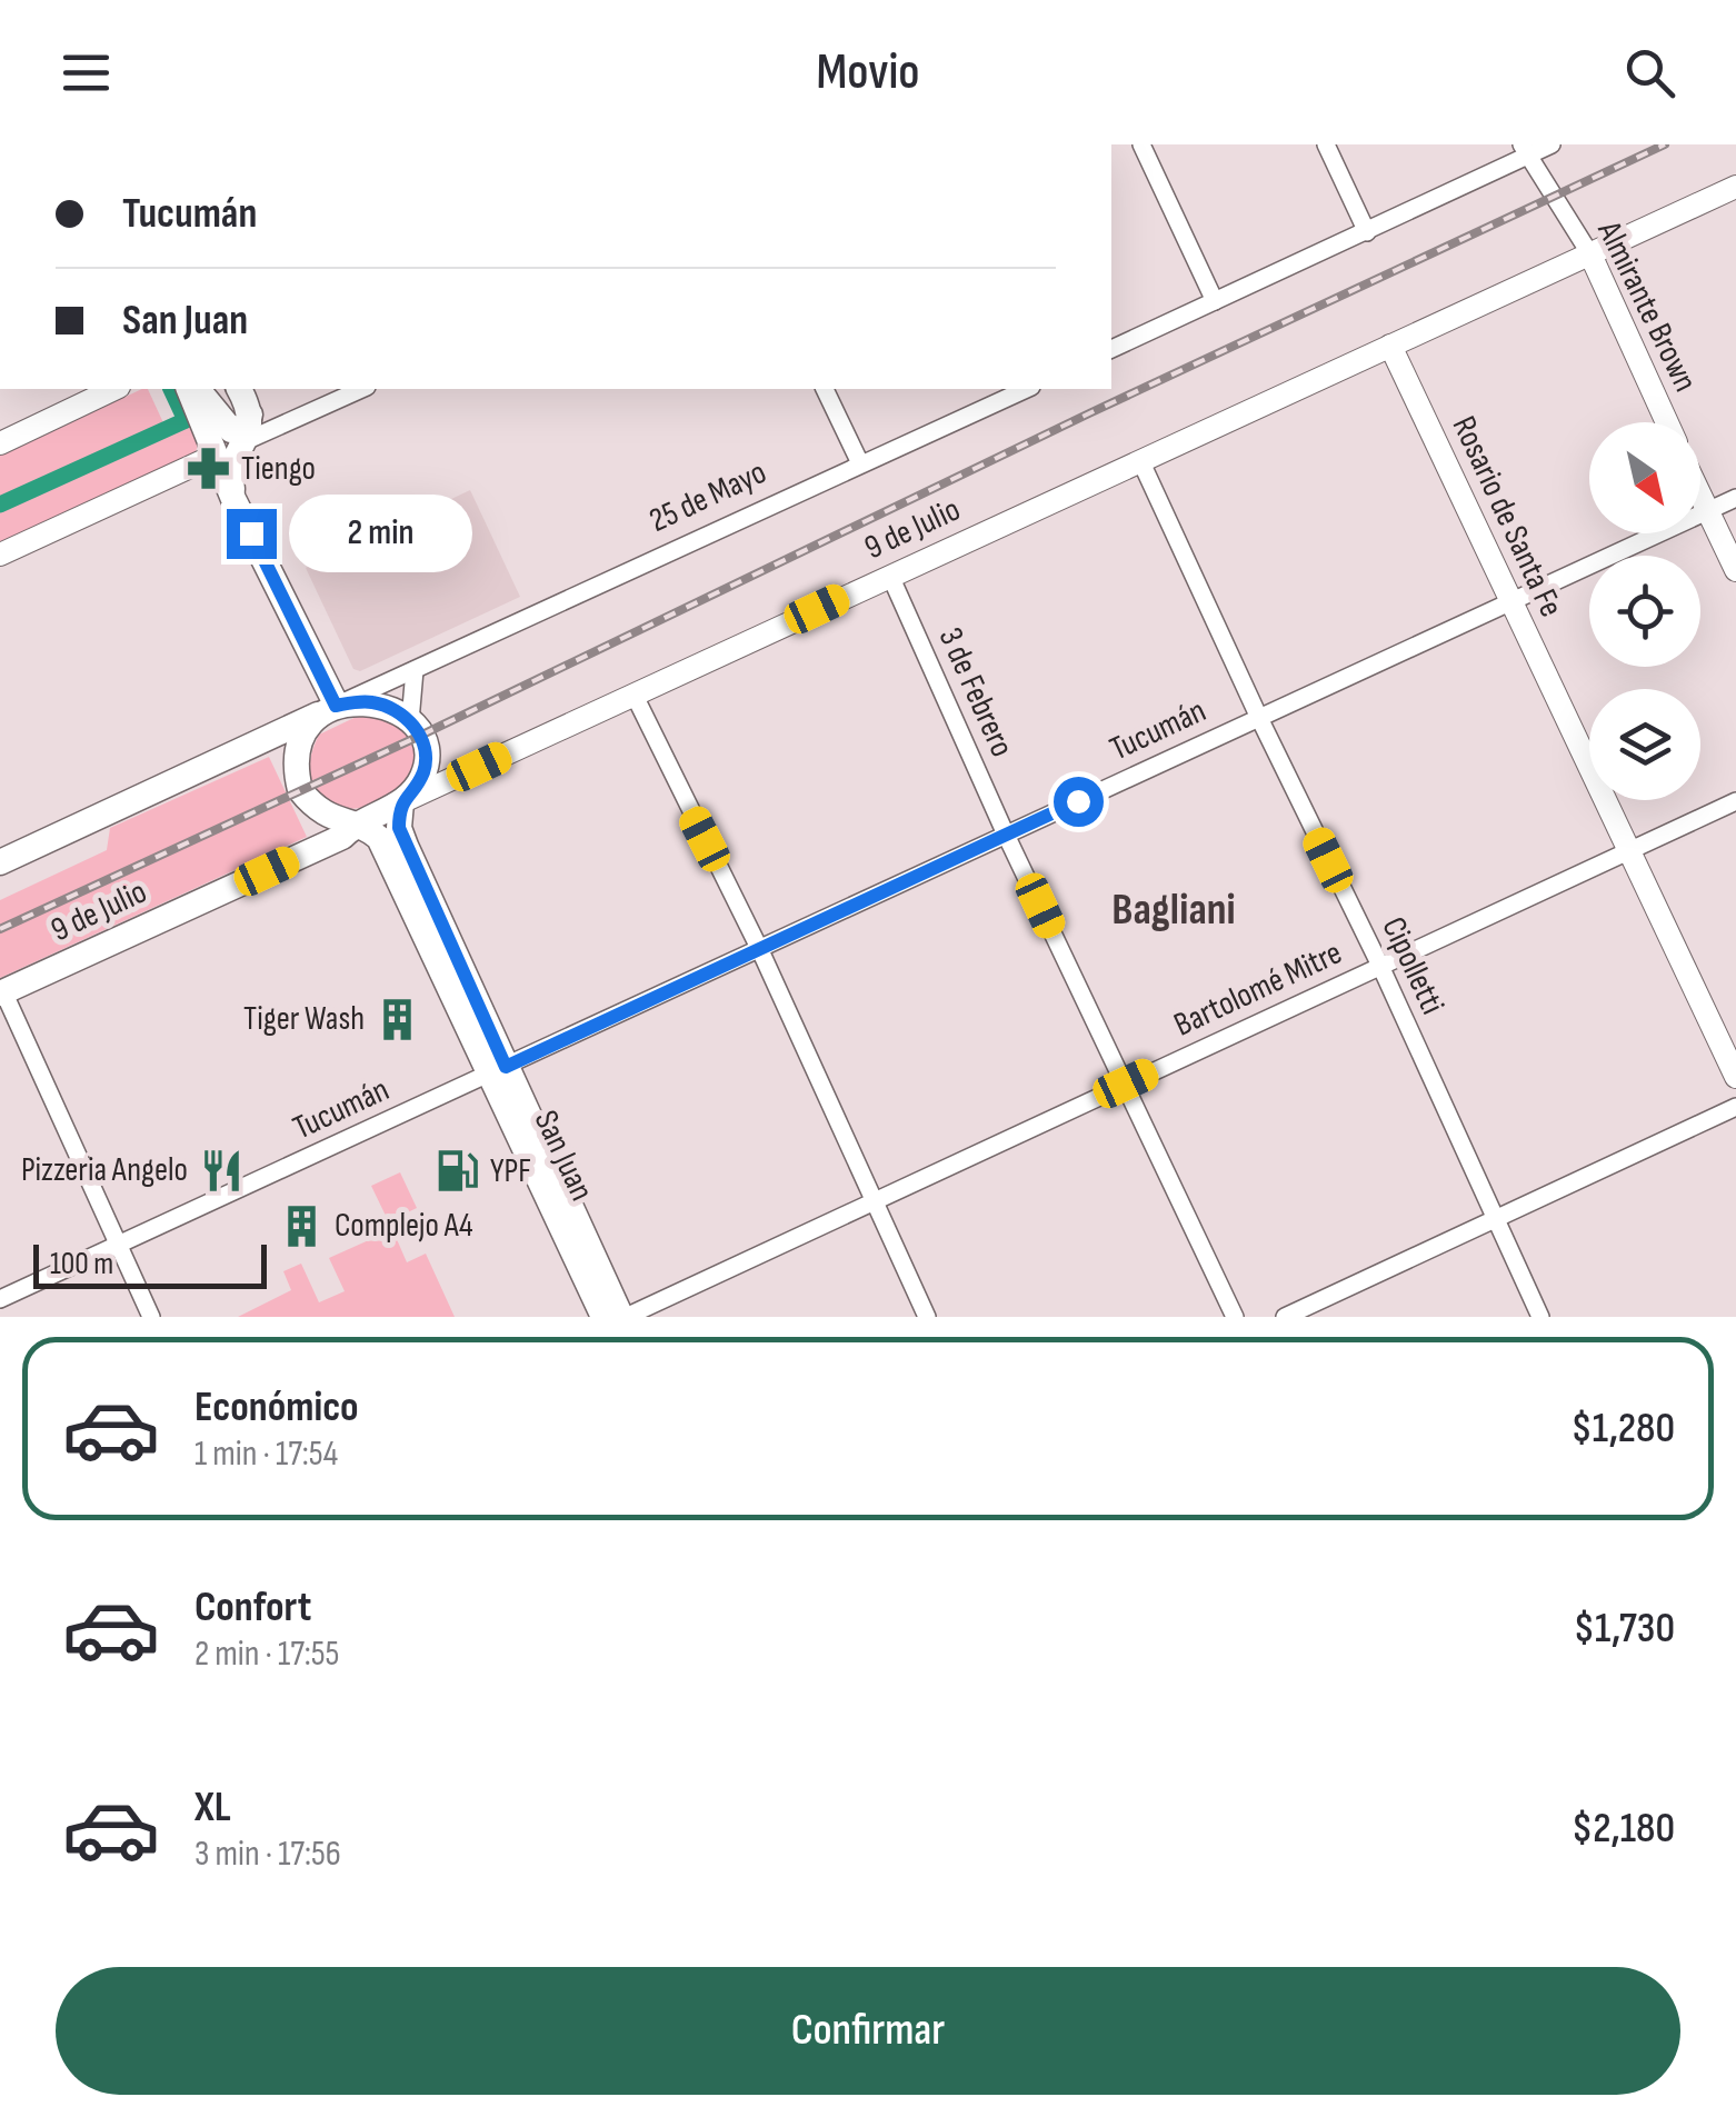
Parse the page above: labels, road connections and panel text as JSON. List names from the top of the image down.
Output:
{
  "streets": {
    "main road": ["25 de Mayo", "9 de Julio", "San Juan"],
    "street": [
      "Almirante Brown",
      "Rosario de Santa Fe",
      "3 de Febrero",
      "Tucumán",
      "Cipolletti",
      "Bartolomé Mitre"
    ]
  },
  "crossings": [
    ["Almirante Brown", "9 de Julio"],
    ["25 de Mayo", "9 de Julio"],
    ["25 de Mayo", "San Juan"],
    ["Rosario de Santa Fe", "9 de Julio"],
    ["Rosario de Santa Fe", "Tucumán"],
    ["Rosario de Santa Fe", "Bartolomé Mitre"],
    ["9 de Julio", "3 de Febrero"],
    ["9 de Julio", "Cipolletti"],
    ["9 de Julio", "San Juan"],
    ["3 de Febrero", "Tucumán"],
    ["3 de Febrero", "Bartolomé Mitre"],
    ["Tucumán", "Cipolletti"],
    ["Tucumán", "San Juan"],
    ["Cipolletti", "Bartolomé Mitre"],
    ["Bartolomé Mitre", "San Juan"]
  ],
  "districts": ["Bagliani"],
  "places": {
    "pharmacy": ["Tiengo"],
    "building": ["Tiger Wash", "Complejo A4"],
    "restaurant": ["Pizzeria Angelo"],
    "fuel station": ["YPF"]
  },
  "scale_bar": "100 m",
  "north": "bottom right",
  "page": {
    "header": "Movio",
    "banner": ["Tucumán", "San Juan"],
    "bubble": "2 min",
    "scale": "100 m",
    "list": [
      {
        "name": "Económico",
        "note": "1 min · 17:54",
        "value": "$1,280"
      },
      {
        "name": "Confort",
        "note": "2 min · 17:55",
        "value": "$1,730"
      },
      {
        "name": "XL",
        "note": "3 min · 17:56",
        "value": "$2,180"
      }
    ],
    "buttons": "Confirmar"
  }
}
